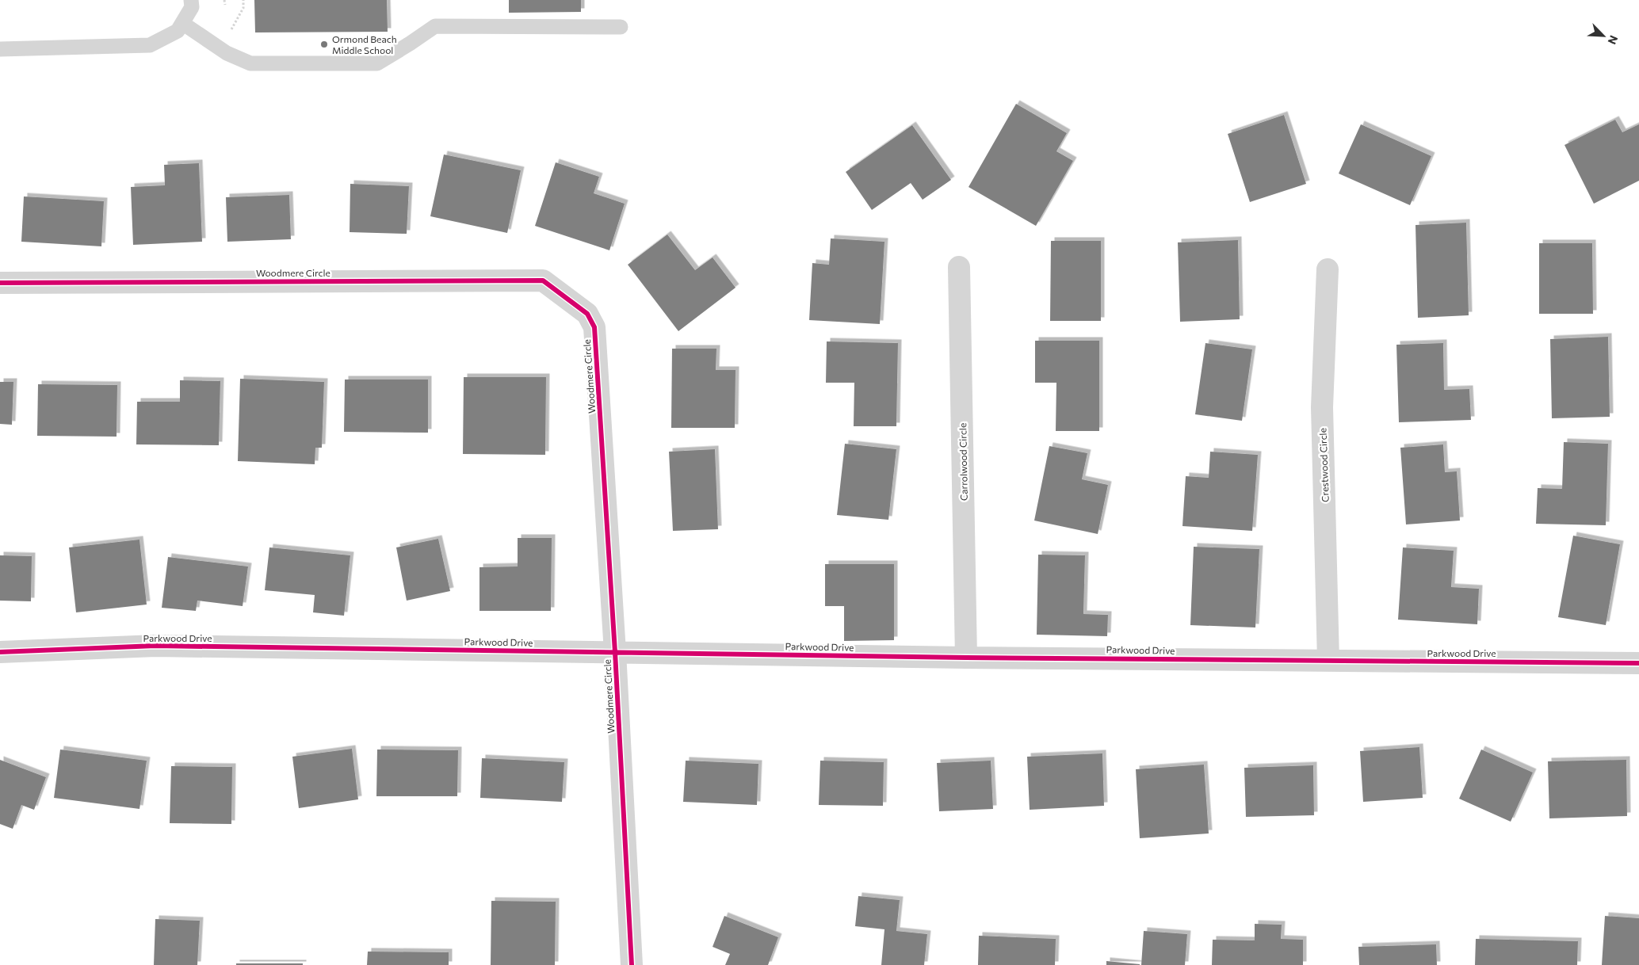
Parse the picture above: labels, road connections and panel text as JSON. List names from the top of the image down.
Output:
{
  "streets": {
    "street": [
      "Woodmere Circle",
      "Carrolwood Circle",
      "Crestwood Circle",
      "Parkwood Drive"
    ]
  },
  "crossings": [
    ["Woodmere Circle", "Parkwood Drive"],
    ["Carrolwood Circle", "Parkwood Drive"],
    ["Crestwood Circle", "Parkwood Drive"]
  ],
  "places": ["Ormond Beach Middle School"],
  "north": "bottom right"
}
